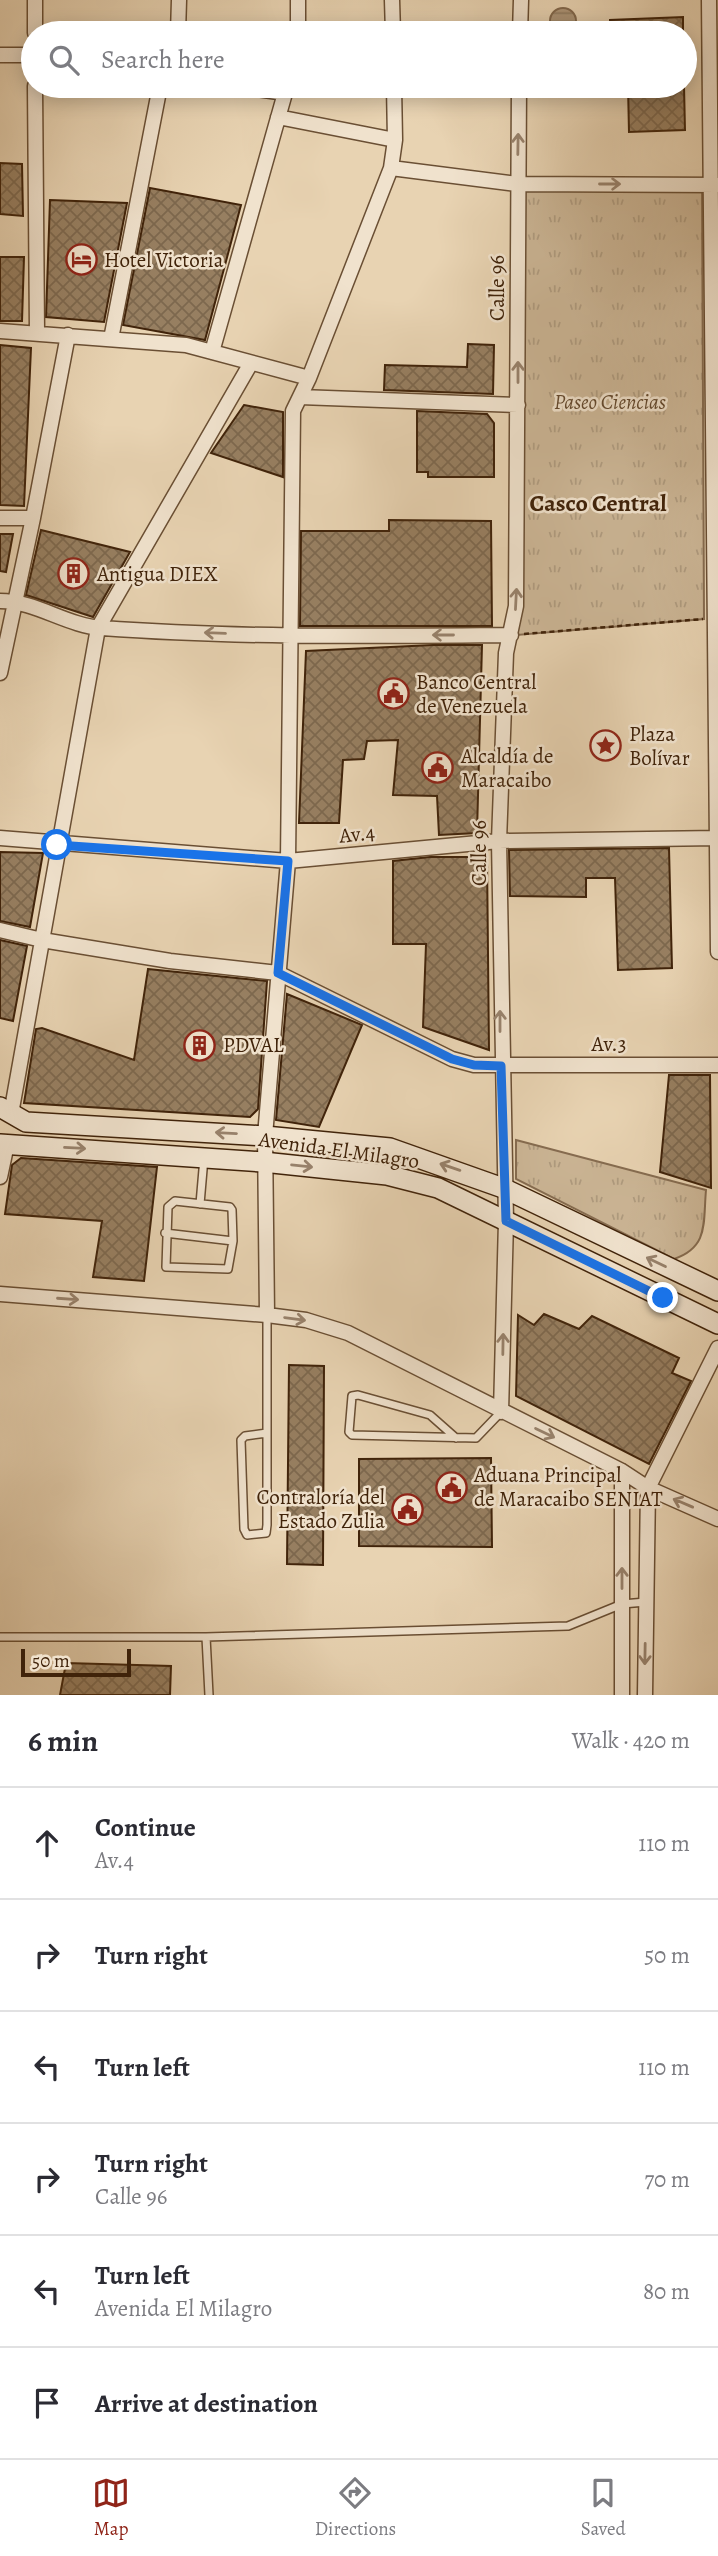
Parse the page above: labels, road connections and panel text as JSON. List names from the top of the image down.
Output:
{
  "streets": {
    "main road": ["Avenida El Milagro"],
    "street": ["Calle 96", "Av.4", "Av.3"]
  },
  "crossings": [
    ["Calle 96", "Av.4"],
    ["Calle 96", "Av.3"],
    ["Calle 96", "Avenida El Milagro"]
  ],
  "one_way": ["Calle 96"],
  "districts": ["Casco Central"],
  "parks": ["Paseo Ciencias"],
  "places": {
    "hotel": ["Hotel Victoria"],
    "building": ["Antigua DIEX", "PDVAL"],
    "public building": [
      "Banco Central de Venezuela",
      "Alcaldía de Maracaibo",
      "Aduana Principal de Maracaibo SENIAT",
      "Contraloría del Estado Zulia"
    ],
    "place": ["Plaza Bolívar"]
  },
  "scale_bar": "50 m",
  "page": {
    "search": "Search here",
    "scale": "50 m",
    "heading": ["6 min", "Walk · 420 m"],
    "list": [
      ["Continue", "Av.4", "110 m"],
      ["Turn right", "50 m"],
      ["Turn left", "110 m"],
      ["Turn right", "Calle 96", "70 m"],
      ["Turn left", "Avenida El Milagro", "80 m"],
      "Arrive at destination"
    ],
    "nav": ["Map", "Directions", "Saved"]
  }
}
